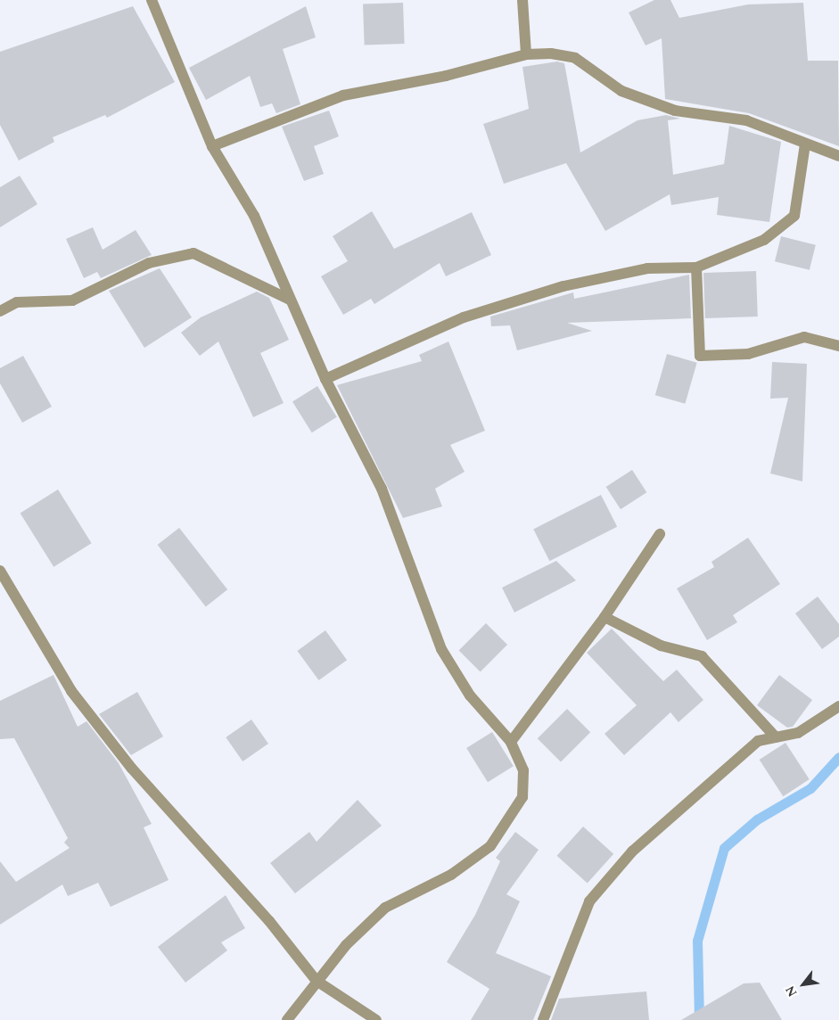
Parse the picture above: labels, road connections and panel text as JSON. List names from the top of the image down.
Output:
{
  "north": "bottom left"
}
